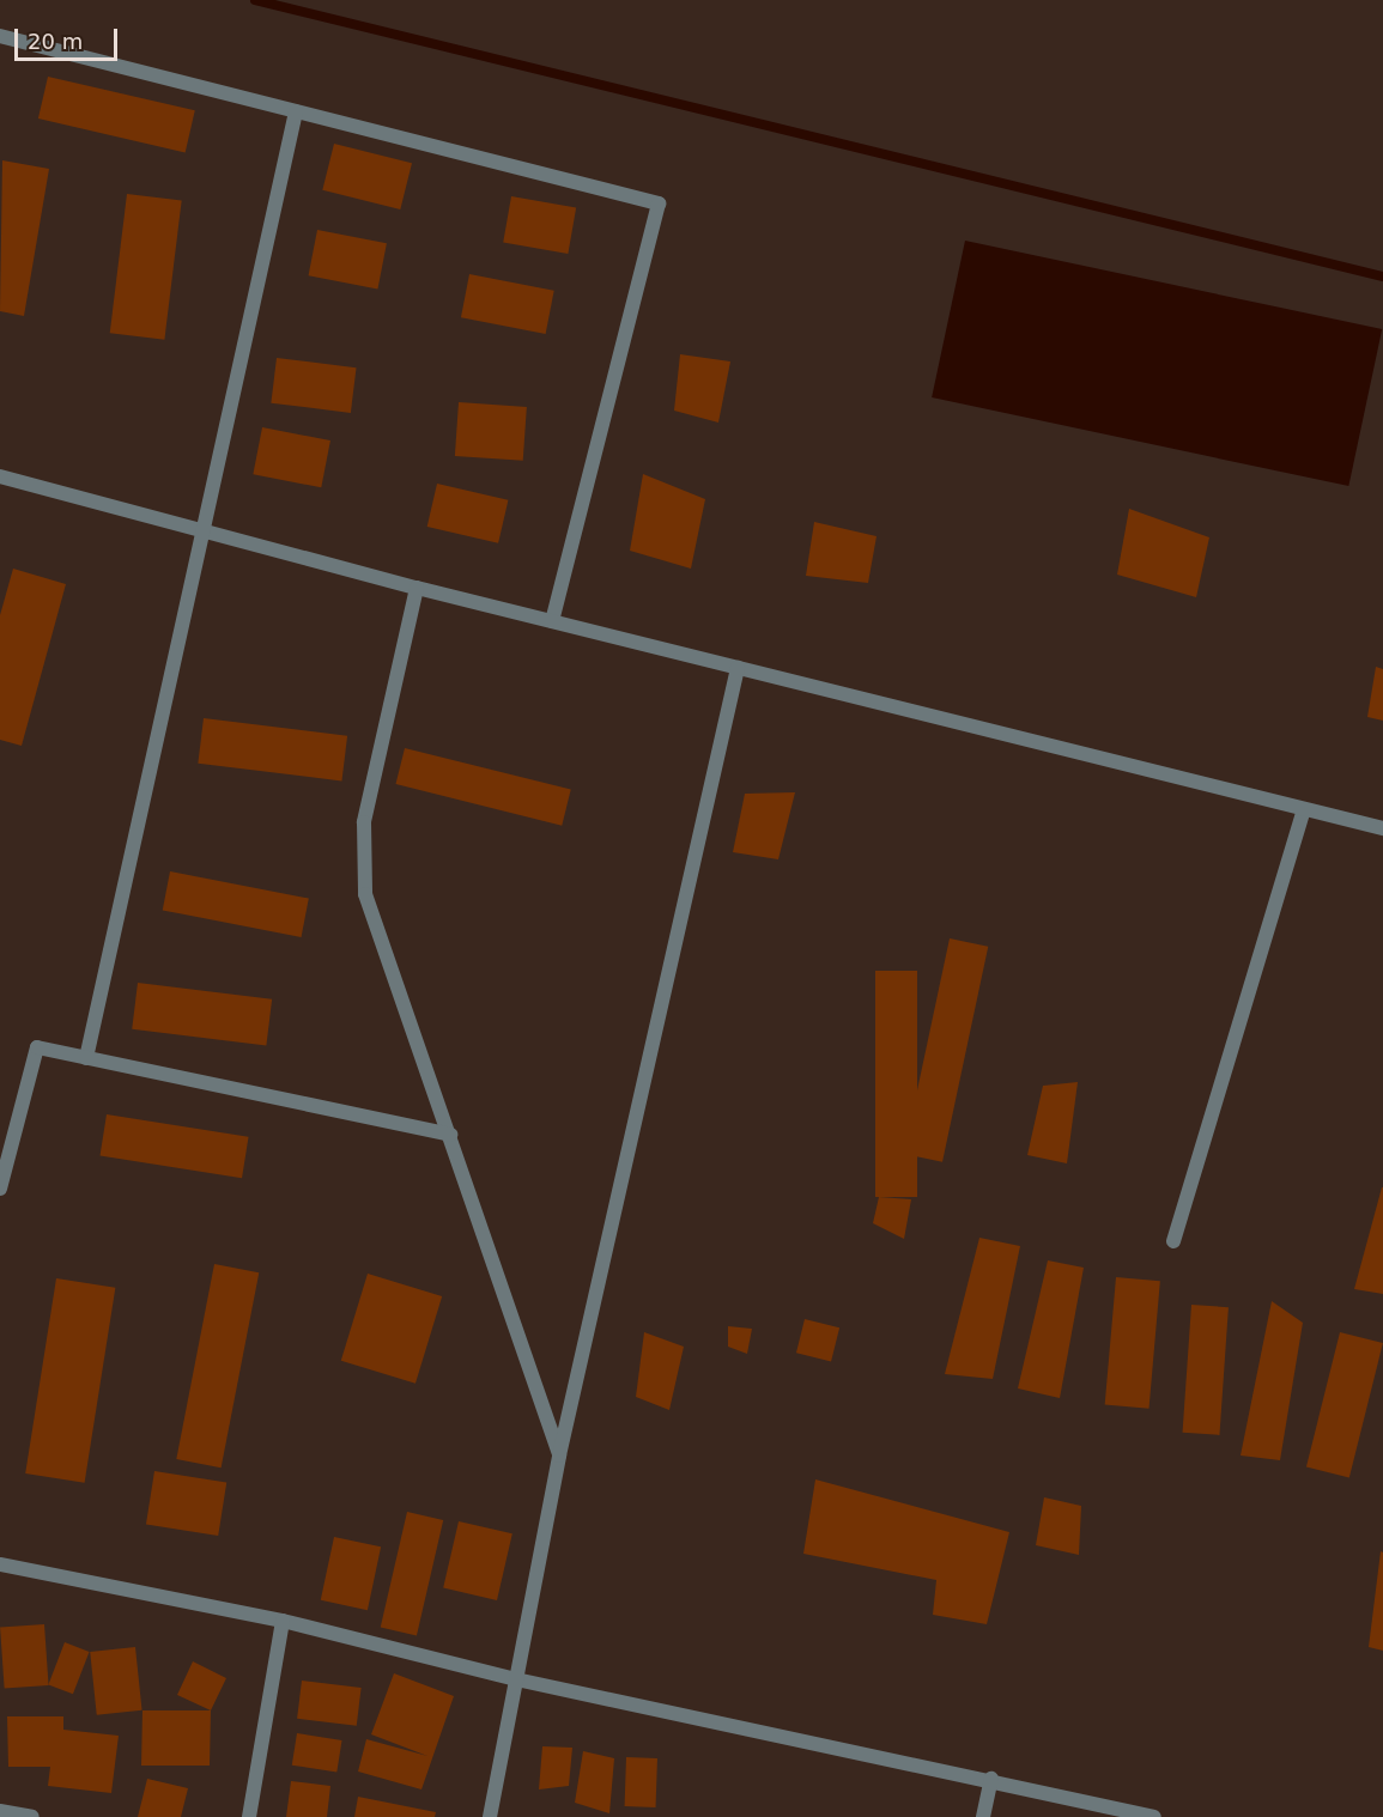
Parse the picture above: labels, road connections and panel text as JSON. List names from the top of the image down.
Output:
{
  "scale_bar": "20 m"
}
